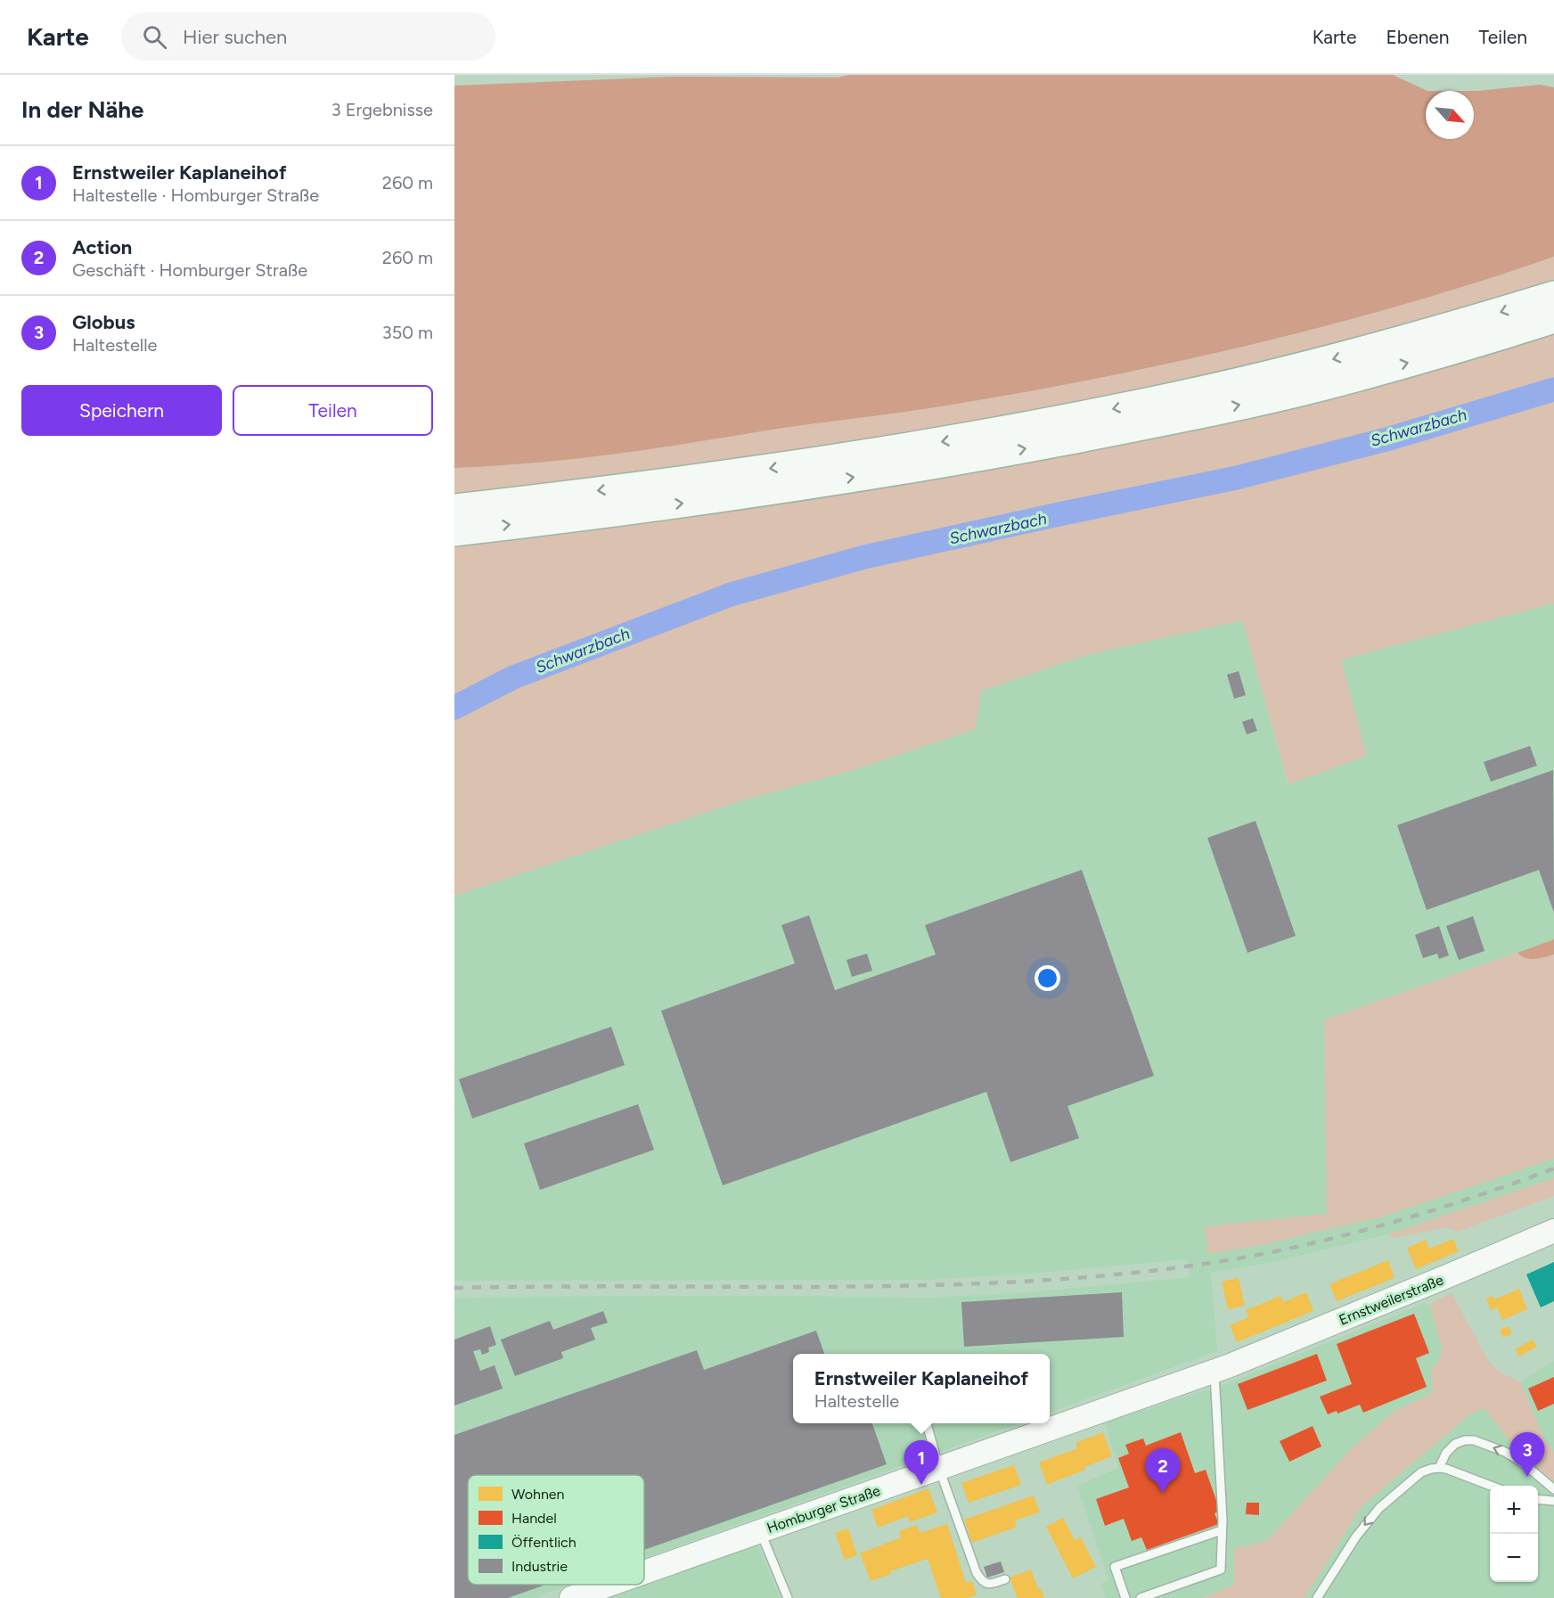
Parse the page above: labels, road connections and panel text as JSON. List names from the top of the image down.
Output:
{
  "streets": {
    "main road": ["Ernstweilerstraße", "Homburger Straße"]
  },
  "crossings": [
    ["Ernstweilerstraße", "Homburger Straße"]
  ],
  "water": ["Schwarzbach"],
  "legend": [
    "Wohnen",
    "Handel",
    "Öffentlich",
    "Industrie"
  ],
  "north": "bottom right",
  "page": {
    "header": "Karte",
    "search": "Hier suchen",
    "nav": ["Karte", "Ebenen", "Teilen"],
    "heading": ["In der Nähe", "3 Ergebnisse"],
    "list": [
      {
        "mark": "1",
        "name": "Ernstweiler Kaplaneihof",
        "note": "Haltestelle · Homburger Straße",
        "value": "260 m"
      },
      {
        "mark": "2",
        "name": "Action",
        "note": "Geschäft · Homburger Straße",
        "value": "260 m"
      },
      {
        "mark": "3",
        "name": "Globus",
        "note": "Haltestelle",
        "value": "350 m"
      }
    ],
    "buttons": ["Speichern", "Teilen"],
    "popup": ["Ernstweiler Kaplaneihof", "Haltestelle"],
    "pins": ["3", "1", "2"],
    "map_buttons": ["+", "−"]
  }
}
